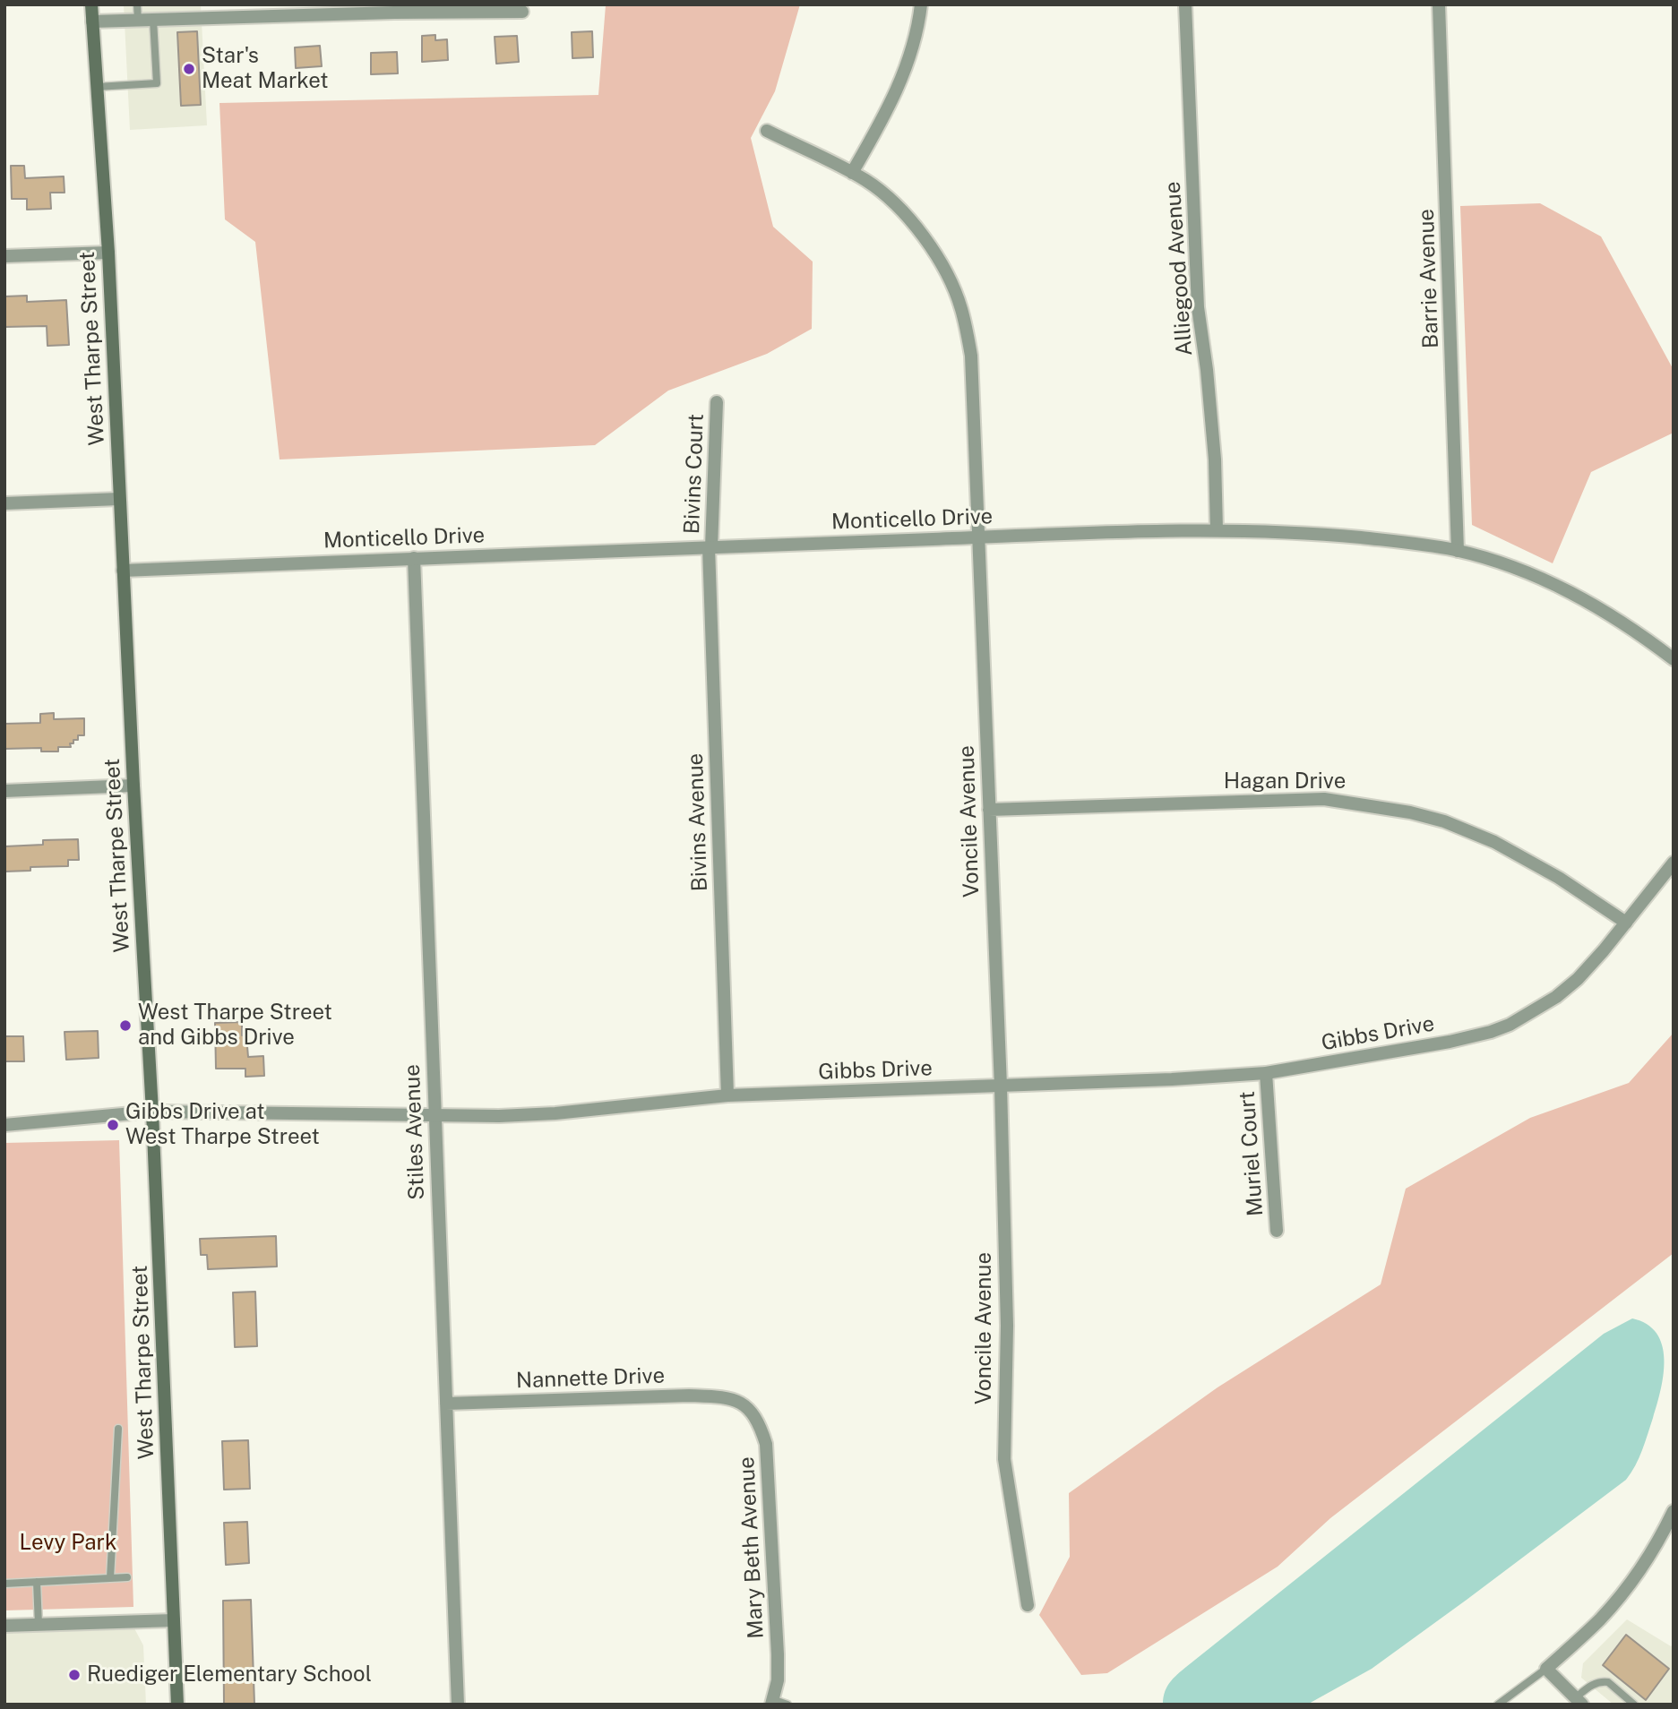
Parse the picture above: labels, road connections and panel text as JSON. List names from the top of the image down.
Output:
{
  "streets": {
    "main road": ["West Tharpe Street"],
    "street": [
      "Alliegood Avenue",
      "Barrie Avenue",
      "Bivins Court",
      "Monticello Drive",
      "Hagan Drive",
      "Voncile Avenue",
      "Bivins Avenue",
      "Gibbs Drive",
      "Stiles Avenue",
      "Muriel Court",
      "Nannette Drive",
      "Mary Beth Avenue"
    ]
  },
  "crossings": [
    ["Alliegood Avenue", "Monticello Drive"],
    ["Barrie Avenue", "Monticello Drive"],
    ["West Tharpe Street", "Monticello Drive"],
    ["West Tharpe Street", "Gibbs Drive"],
    ["Bivins Court", "Monticello Drive"],
    ["Bivins Court", "Bivins Avenue"],
    ["Monticello Drive", "Voncile Avenue"],
    ["Monticello Drive", "Bivins Avenue"],
    ["Monticello Drive", "Stiles Avenue"],
    ["Hagan Drive", "Voncile Avenue"],
    ["Hagan Drive", "Gibbs Drive"],
    ["Voncile Avenue", "Gibbs Drive"],
    ["Bivins Avenue", "Gibbs Drive"],
    ["Gibbs Drive", "Stiles Avenue"],
    ["Gibbs Drive", "Muriel Court"],
    ["Stiles Avenue", "Nannette Drive"],
    ["Nannette Drive", "Mary Beth Avenue"]
  ],
  "parks": ["Levy Park"],
  "places": [
    "Star's Meat Market",
    "West Tharpe Street and Gibbs Drive",
    "Gibbs Drive at West Tharpe Street",
    "Ruediger Elementary School"
  ]
}
